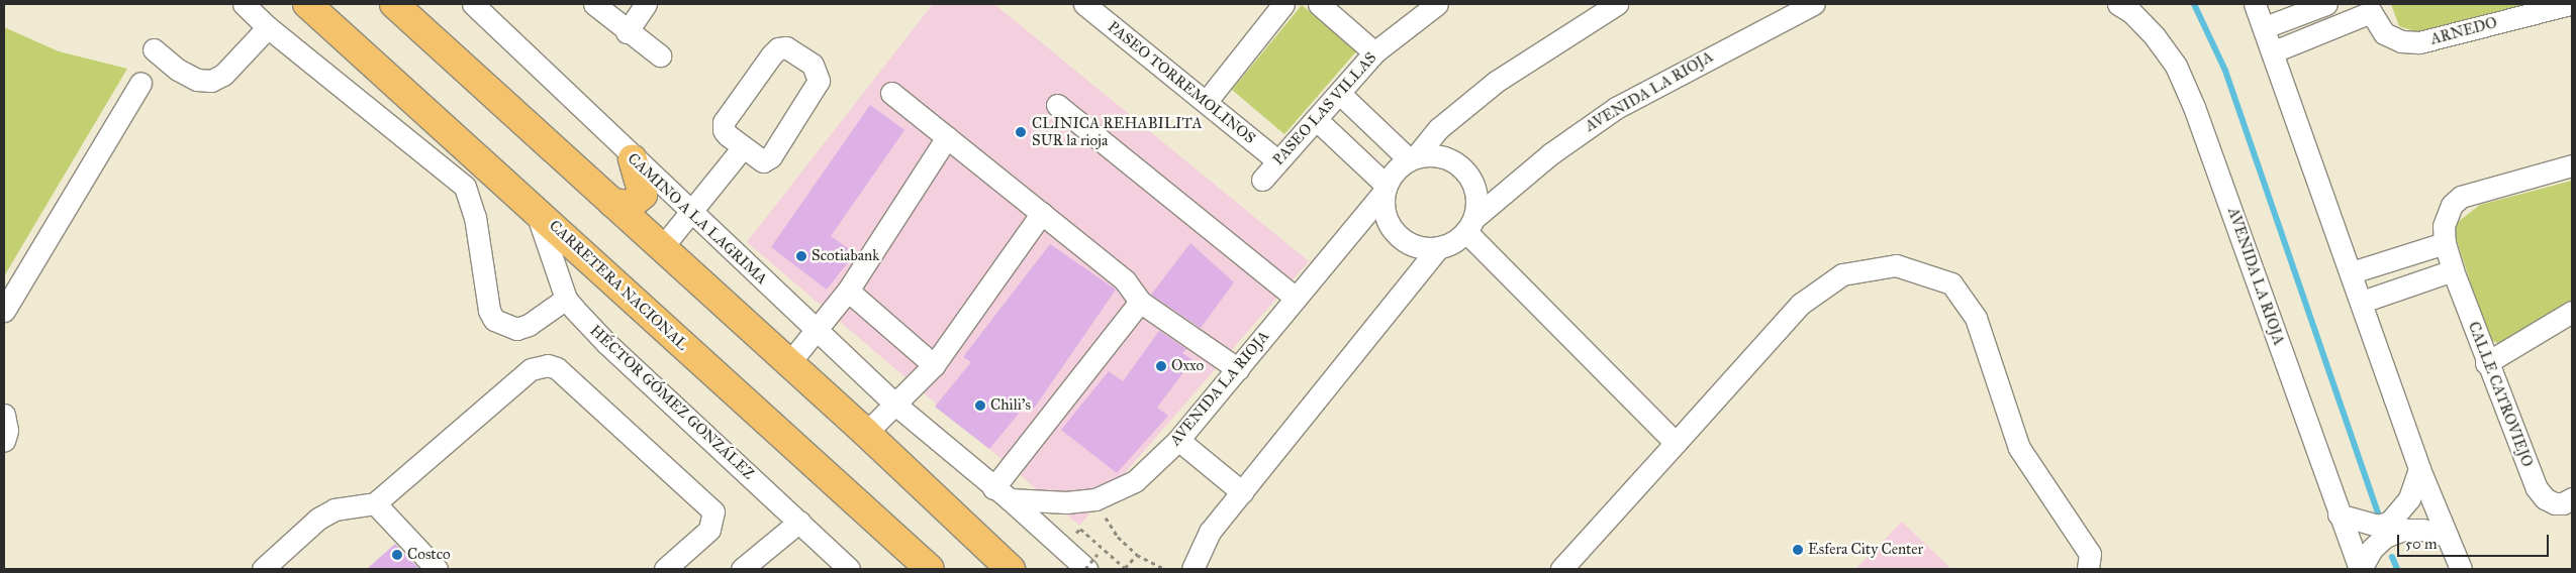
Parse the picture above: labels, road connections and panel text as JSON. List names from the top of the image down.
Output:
{
  "streets": {
    "highway": ["CARRETERA NACIONAL"],
    "street": [
      "ARNEDO",
      "PASEO TORREMOLINOS",
      "AVENIDA LA RIOJA",
      "PASEO LAS VILLAS",
      "CAMINO A LA LAGRIMA",
      "CALLE CATROVIEJO",
      "HÉCTOR GÓMEZ GONZÁLEZ"
    ]
  },
  "crossings": [
    ["PASEO TORREMOLINOS", "PASEO LAS VILLAS"],
    ["AVENIDA LA RIOJA", "CAMINO A LA LAGRIMA"],
    ["CARRETERA NACIONAL", "HÉCTOR GÓMEZ GONZÁLEZ"]
  ],
  "places": [
    "CLINICA REHABILITA SUR la rioja",
    "Scotiabank",
    "Oxxo",
    "Chili's",
    "Esfera City Center",
    "Costco"
  ],
  "scale_bar": "50 m"
}
